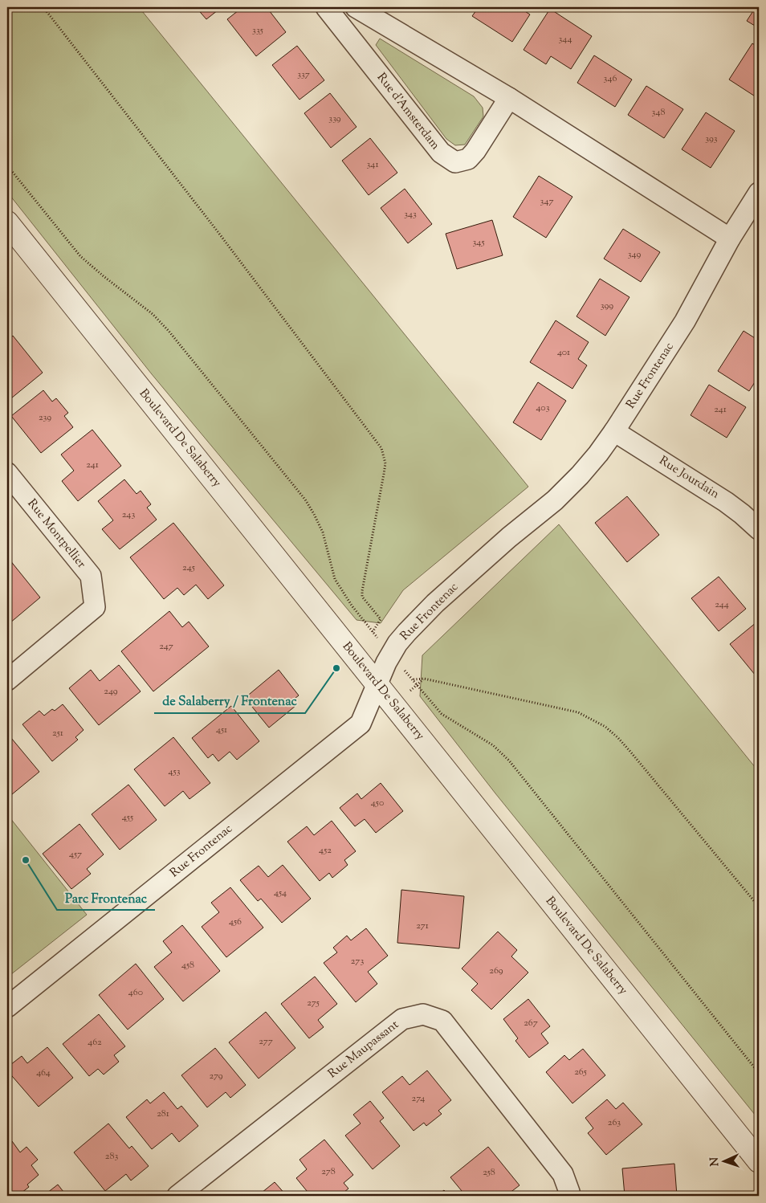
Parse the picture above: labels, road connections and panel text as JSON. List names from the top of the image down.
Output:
{
  "streets": {
    "street": [
      "Rue d'Amsterdam",
      "Rue Frontenac",
      "Boulevard De Salaberry",
      "Rue Jourdain",
      "Rue Montpellier",
      "Rue Maupassant"
    ]
  },
  "crossings": [
    ["Rue Frontenac", "Boulevard De Salaberry"],
    ["Rue Frontenac", "Rue Jourdain"]
  ],
  "places": ["de Salaberry / Frontenac", "Parc Frontenac"],
  "house_numbers": [
    "335",
    "344",
    "337",
    "346",
    "348",
    "339",
    "393",
    "341",
    "347",
    "343",
    "345",
    "349",
    "399",
    "401",
    "403",
    "241",
    "239",
    "241",
    "243",
    "245",
    "244",
    "247",
    "249",
    "451",
    "251",
    "453",
    "450",
    "455",
    "452",
    "457",
    "454",
    "456",
    "271",
    "273",
    "458",
    "269",
    "460",
    "275",
    "267",
    "277",
    "462",
    "265",
    "464",
    "279",
    "274",
    "281",
    "263",
    "283",
    "278",
    "258"
  ],
  "north": "left"
}
